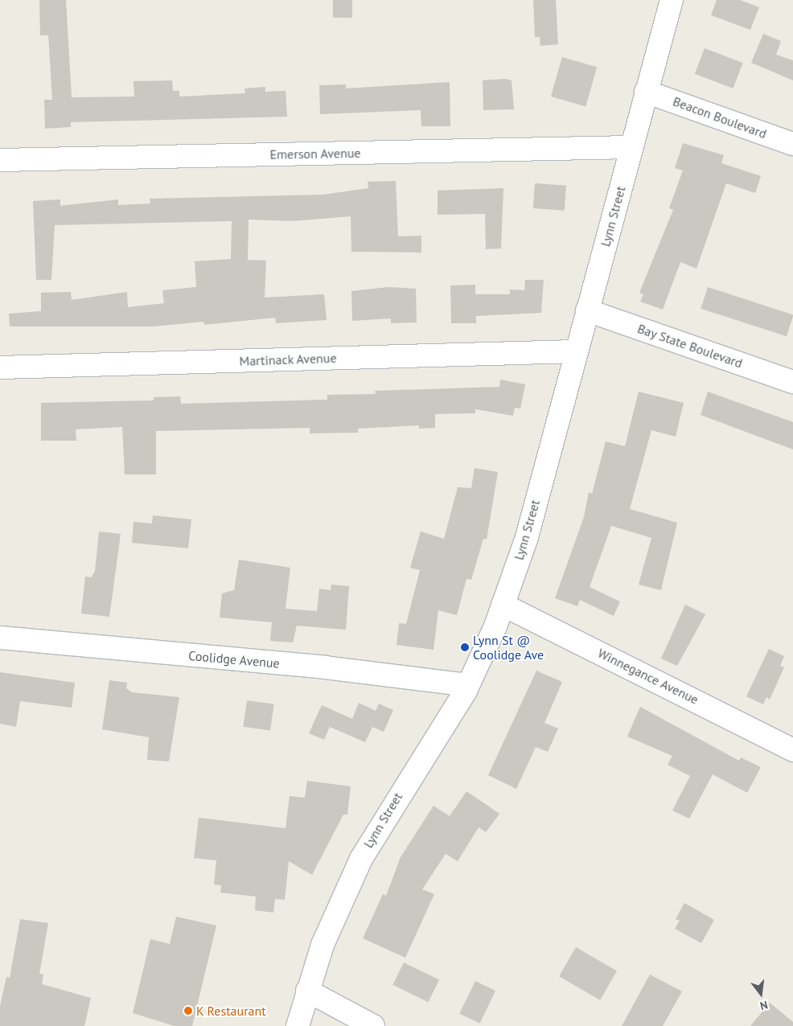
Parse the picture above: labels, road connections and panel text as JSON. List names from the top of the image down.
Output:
{
  "streets": {
    "street": [
      "Beacon Boulevard",
      "Emerson Avenue",
      "Lynn Street",
      "Bay State Boulevard",
      "Martinack Avenue",
      "Coolidge Avenue",
      "Winnegance Avenue"
    ]
  },
  "crossings": [
    ["Beacon Boulevard", "Lynn Street"],
    ["Emerson Avenue", "Lynn Street"],
    ["Lynn Street", "Bay State Boulevard"],
    ["Lynn Street", "Martinack Avenue"],
    ["Lynn Street", "Coolidge Avenue"],
    ["Lynn Street", "Winnegance Avenue"]
  ],
  "places": ["Lynn St @ Coolidge Ave", "K Restaurant"],
  "north": "bottom"
}
